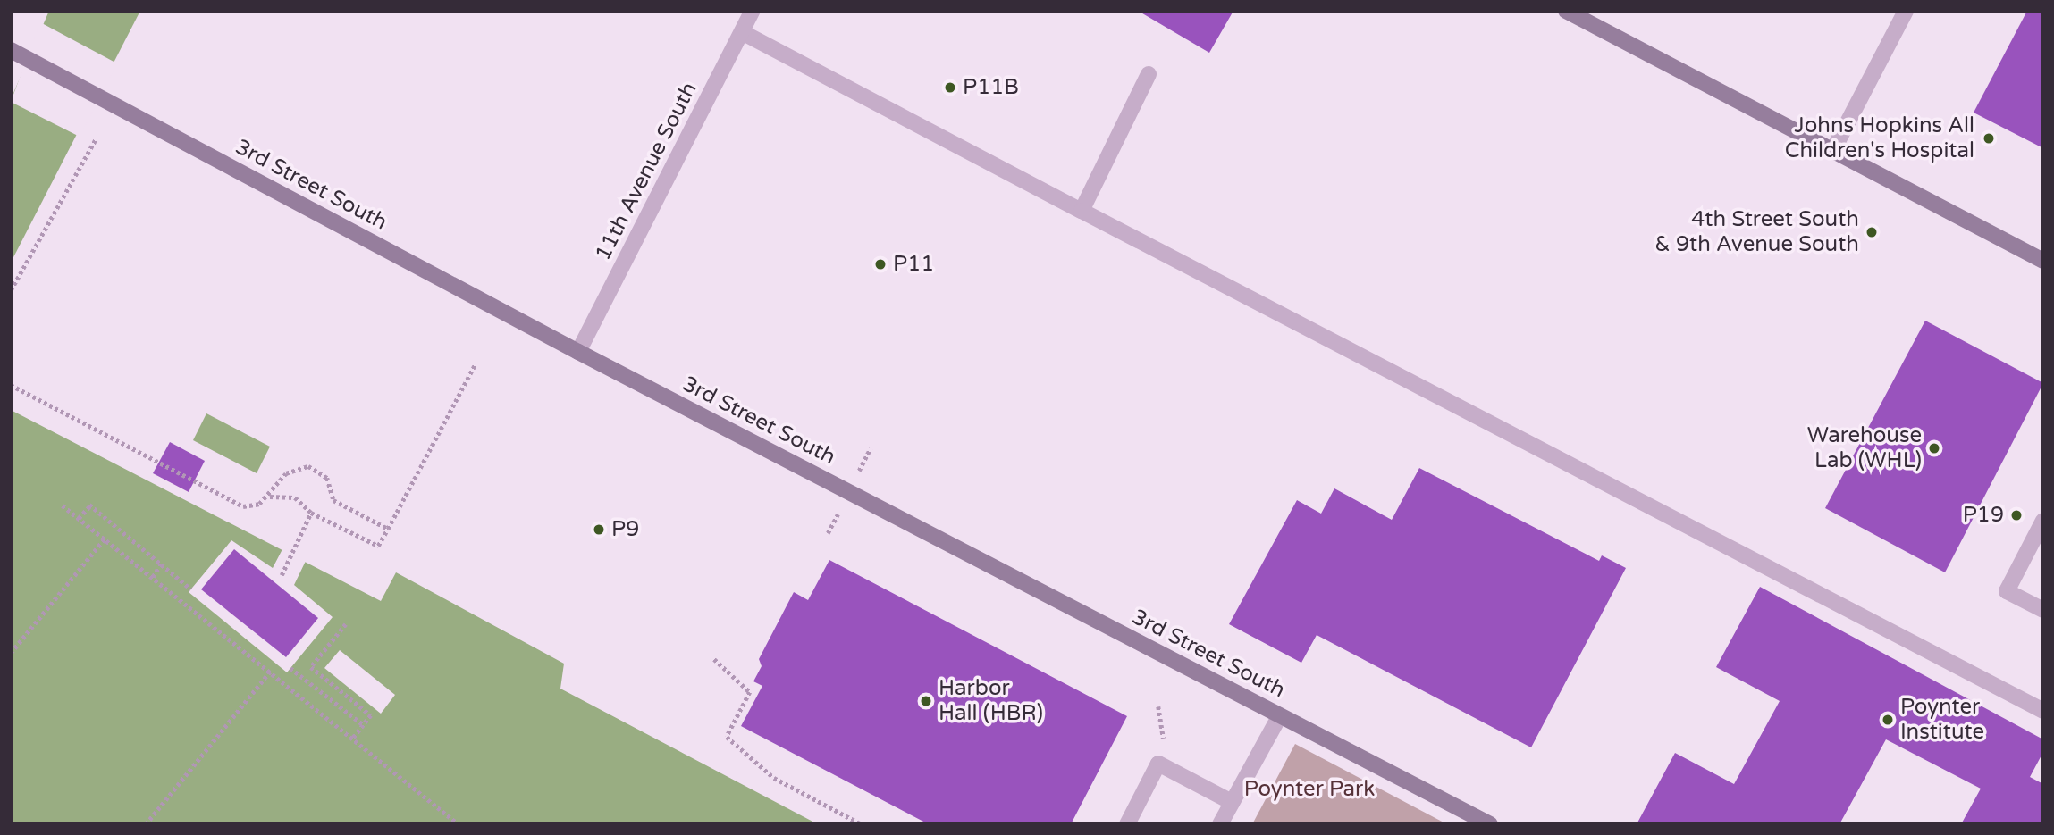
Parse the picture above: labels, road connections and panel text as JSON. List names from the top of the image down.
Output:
{
  "streets": {
    "street": ["11th Avenue South", "3rd Street South"]
  },
  "crossings": [
    ["11th Avenue South", "3rd Street South"]
  ],
  "parks": ["Poynter Park"],
  "places": [
    "P11B",
    "Johns Hopkins All Children's Hospital",
    "4th Street South & 9th Avenue South",
    "P11",
    "Warehouse Lab (WHL)",
    "P19",
    "P9",
    "Harbor Hall (HBR)",
    "Poynter Institute"
  ]
}
